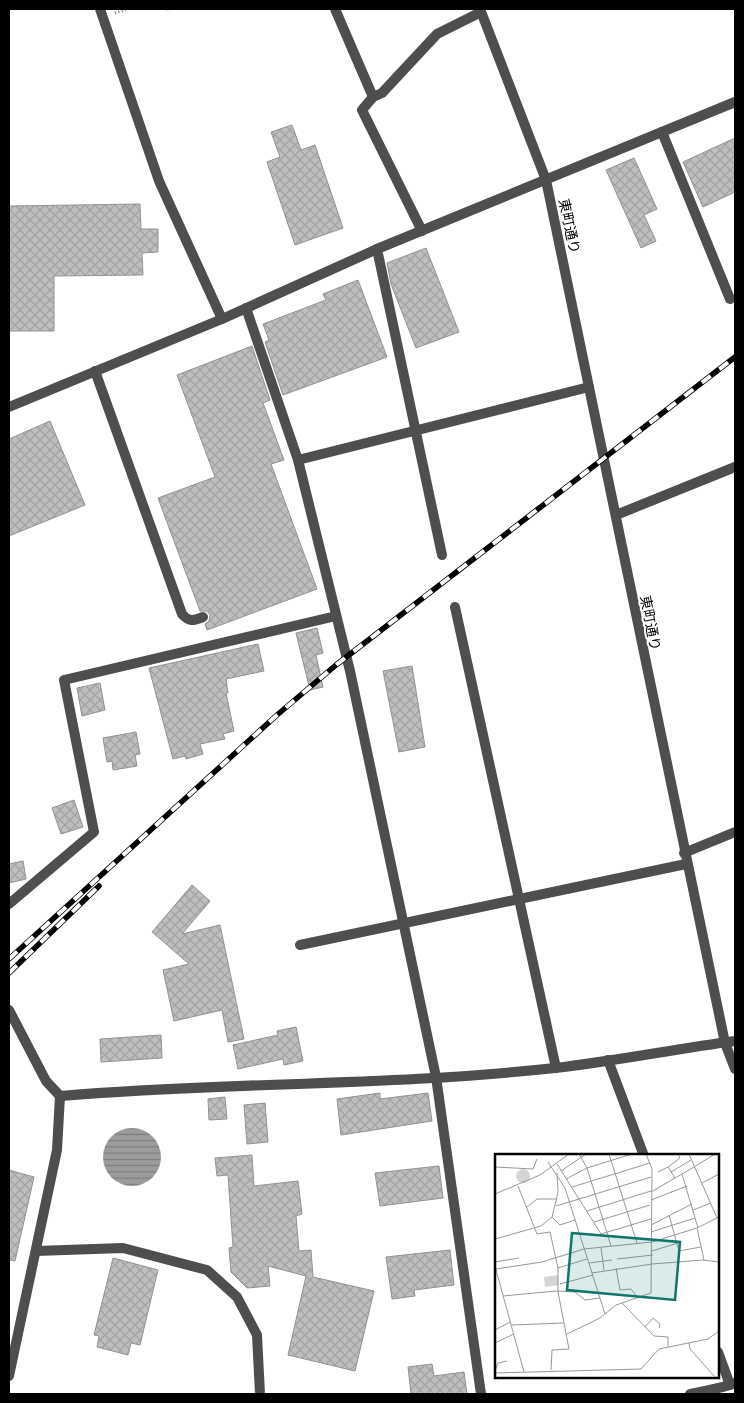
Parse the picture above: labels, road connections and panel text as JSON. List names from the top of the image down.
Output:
{
  "streets": {
    "street": ["東町通り"]
  }
}
